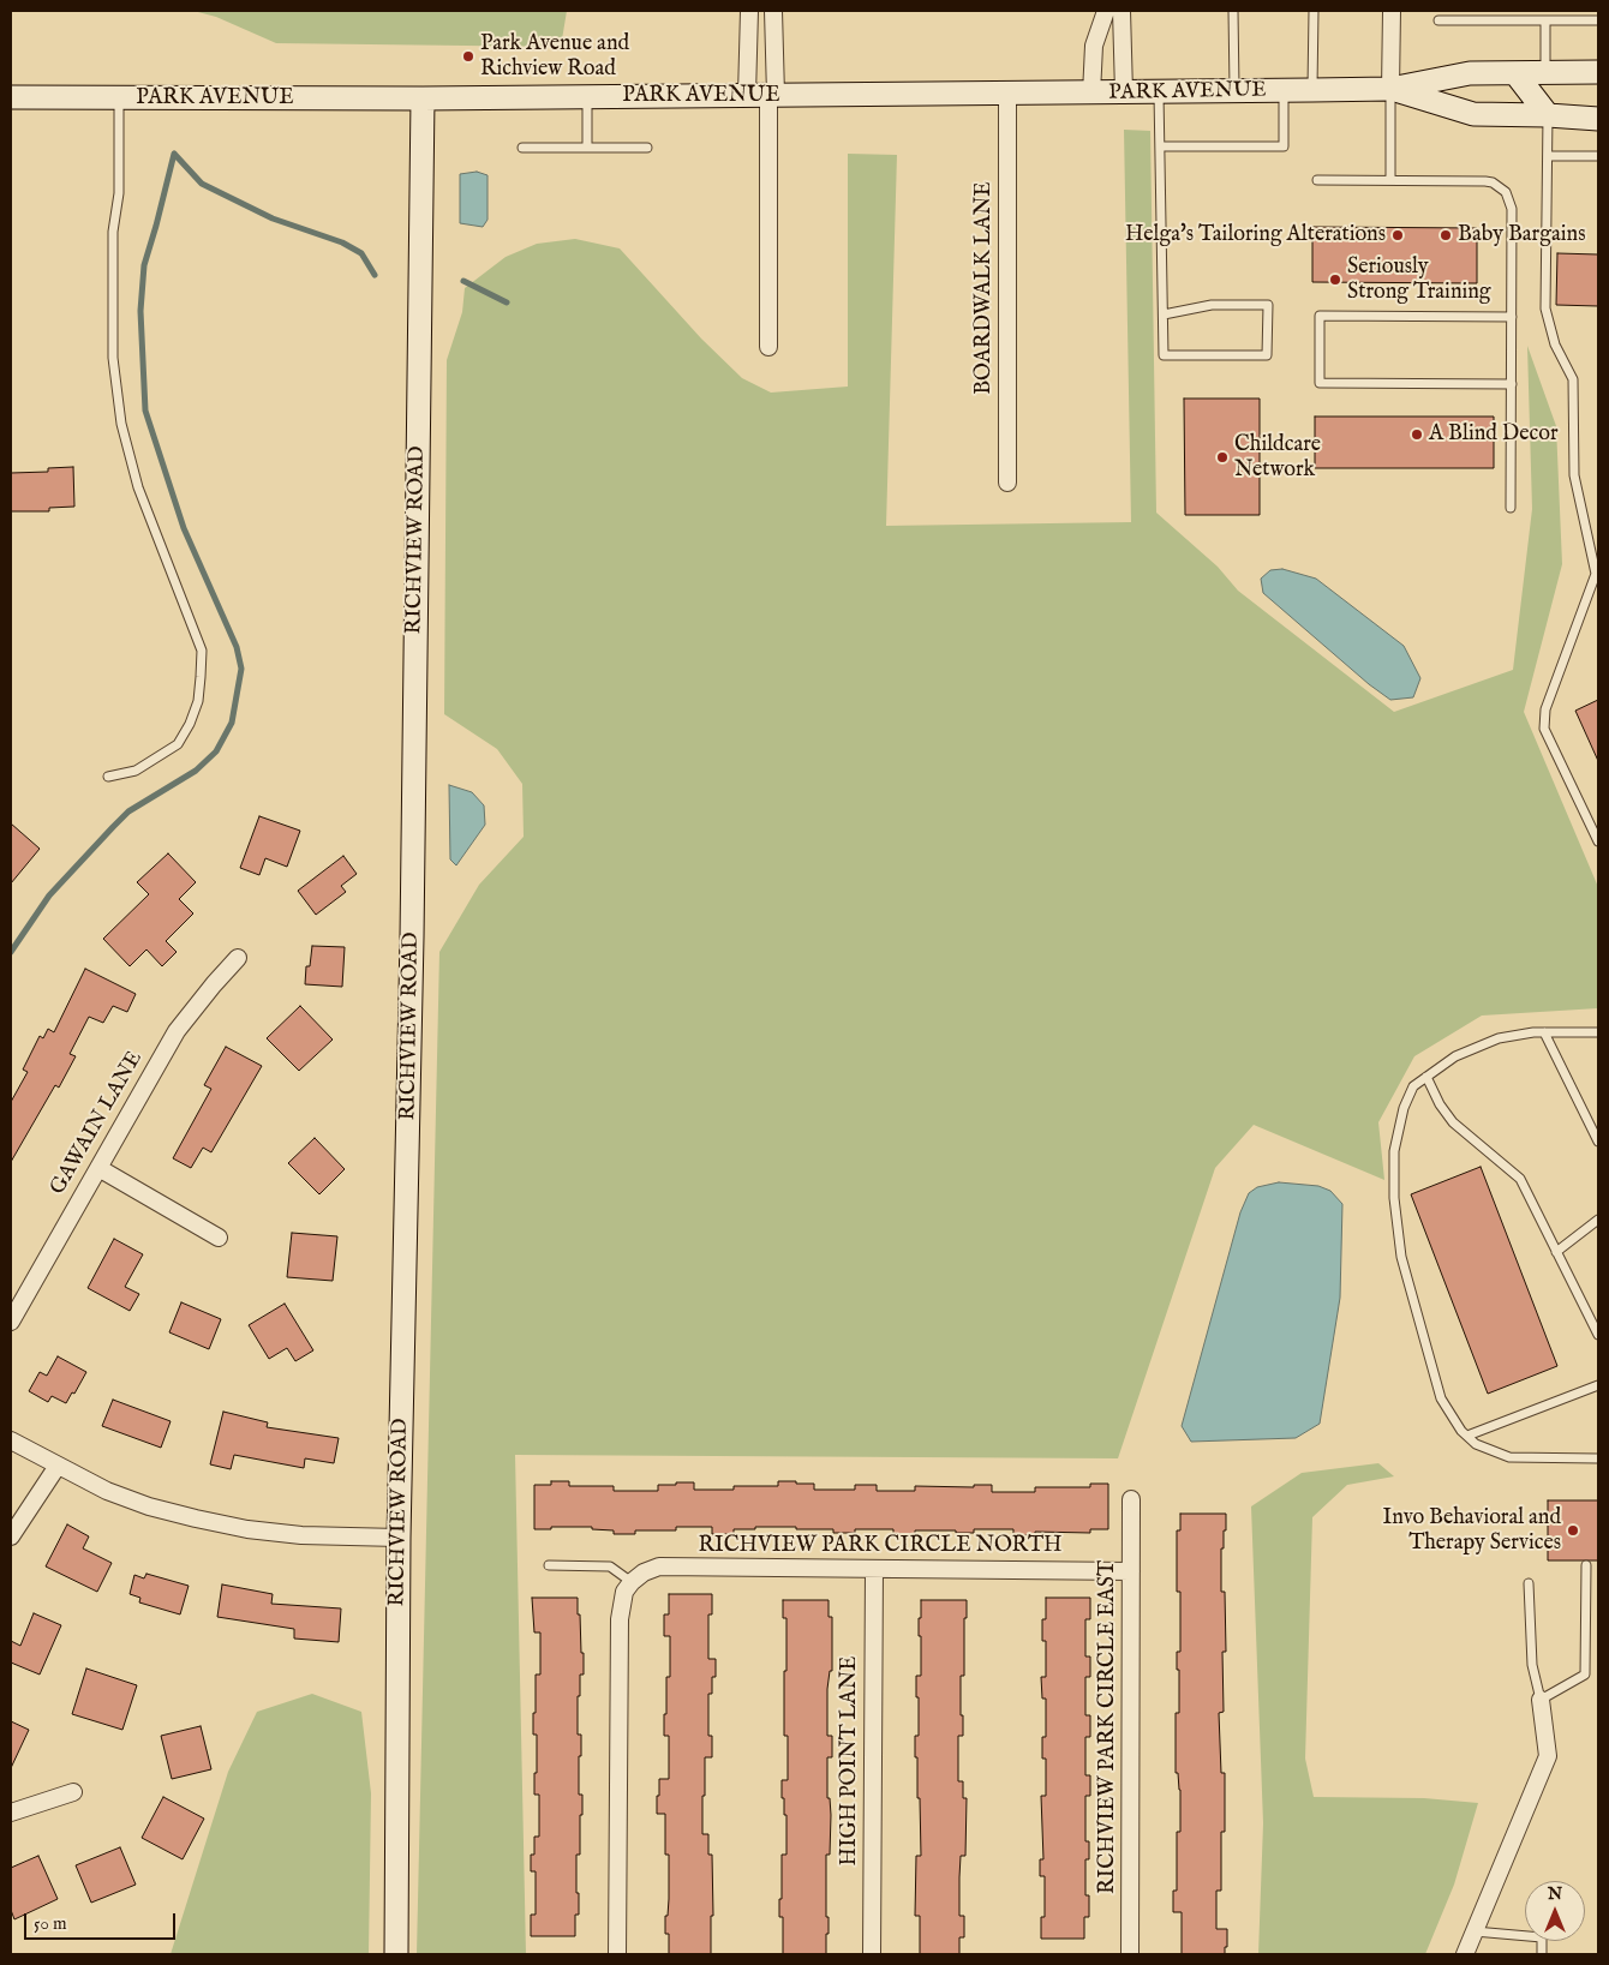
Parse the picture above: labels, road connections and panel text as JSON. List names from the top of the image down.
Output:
{
  "streets": {
    "main road": ["PARK AVENUE", "RICHVIEW ROAD"],
    "street": [
      "BOARDWALK LANE",
      "GAWAIN LANE",
      "RICHVIEW PARK CIRCLE NORTH",
      "RICHVIEW PARK CIRCLE EAST",
      "HIGH POINT LANE"
    ]
  },
  "crossings": [
    ["PARK AVENUE", "BOARDWALK LANE"],
    ["PARK AVENUE", "RICHVIEW ROAD"],
    ["RICHVIEW PARK CIRCLE NORTH", "RICHVIEW PARK CIRCLE EAST"],
    ["RICHVIEW PARK CIRCLE NORTH", "HIGH POINT LANE"]
  ],
  "places": [
    "Park Avenue and Richview Road",
    "Helga's Tailoring Alterations",
    "Baby Bargains",
    "Seriously Strong Training",
    "A Blind Decor",
    "Childcare Network",
    "Invo Behavioral and Therapy Services"
  ],
  "scale_bar": "50 m",
  "north": "top"
}
